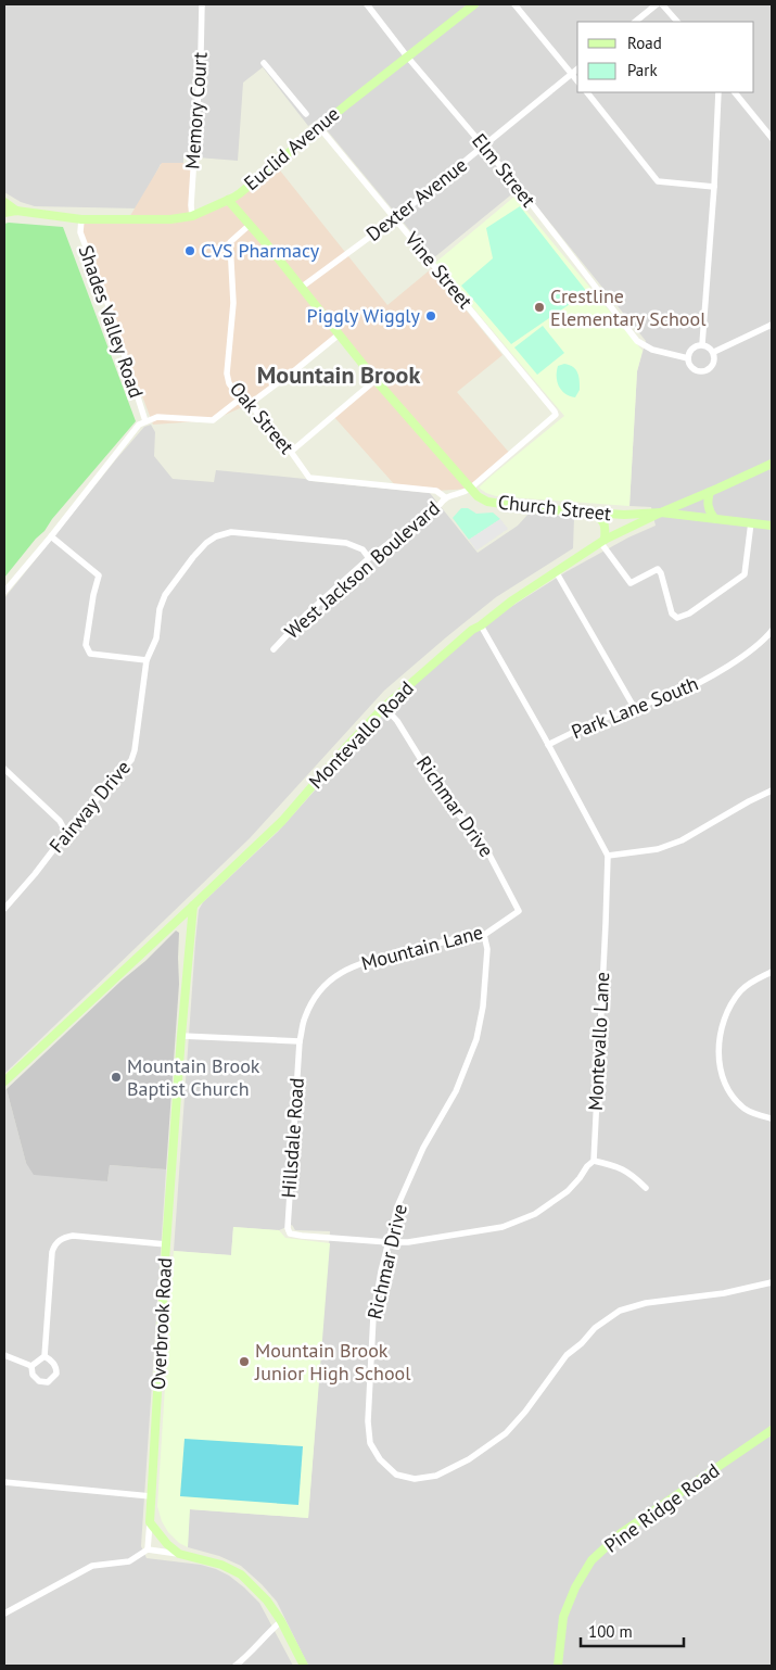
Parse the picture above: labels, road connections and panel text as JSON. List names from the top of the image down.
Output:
{
  "streets": {
    "street": [
      "Memory Court",
      "Euclid Avenue",
      "Elm Street",
      "Dexter Avenue",
      "Vine Street",
      "Shades Valley Road",
      "Oak Street",
      "Church Street",
      "West Jackson Boulevard",
      "Park Lane South",
      "Montevallo Road",
      "Fairway Drive",
      "Richmar Drive",
      "Mountain Lane",
      "Montevallo Lane",
      "Hillsdale Road",
      "Overbrook Road",
      "Pine Ridge Road"
    ]
  },
  "crossings": [
    ["Memory Court", "Euclid Avenue"],
    ["Euclid Avenue", "Elm Street"],
    ["Euclid Avenue", "Vine Street"],
    ["Euclid Avenue", "Shades Valley Road"],
    ["Euclid Avenue", "Church Street"],
    ["Elm Street", "Dexter Avenue"],
    ["Dexter Avenue", "Vine Street"],
    ["Dexter Avenue", "Church Street"],
    ["Vine Street", "West Jackson Boulevard"],
    ["Oak Street", "Church Street"],
    ["Oak Street", "West Jackson Boulevard"],
    ["Church Street", "West Jackson Boulevard"],
    ["Church Street", "Montevallo Road"],
    ["West Jackson Boulevard", "Fairway Drive"],
    ["Montevallo Road", "Richmar Drive"],
    ["Montevallo Road", "Overbrook Road"],
    ["Richmar Drive", "Mountain Lane"],
    ["Richmar Drive", "Hillsdale Road"],
    ["Mountain Lane", "Hillsdale Road"]
  ],
  "districts": ["Mountain Brook"],
  "places": [
    "CVS Pharmacy",
    "Crestline Elementary School",
    "Piggly Wiggly",
    "Mountain Brook Baptist Church",
    "Mountain Brook Junior High School"
  ],
  "legend": ["Road", "Park"],
  "scale_bar": "100 m"
}
